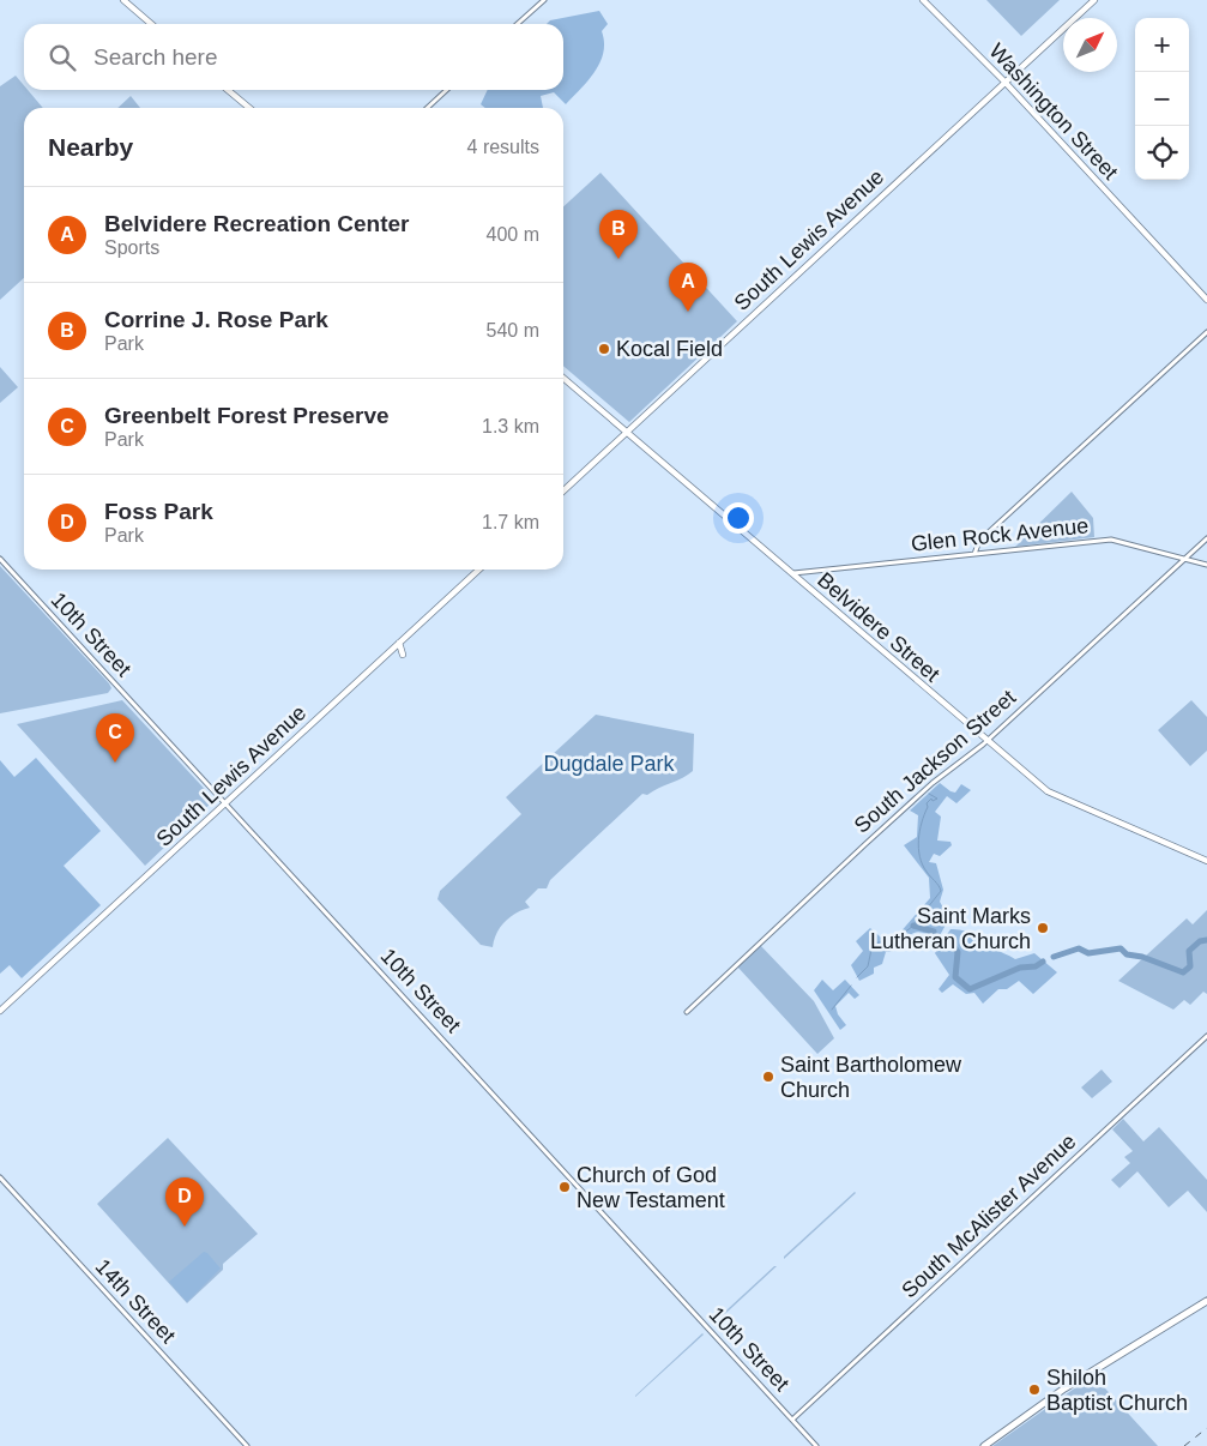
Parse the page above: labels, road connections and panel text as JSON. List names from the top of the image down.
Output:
{
  "streets": {
    "main road": ["Washington Street", "South Lewis Avenue", "Belvidere Street"],
    "street": [
      "Glen Rock Avenue",
      "10th Street",
      "South Jackson Street",
      "South McAlister Avenue",
      "14th Street"
    ]
  },
  "crossings": [
    ["Washington Street", "South Lewis Avenue"],
    ["South Lewis Avenue", "Belvidere Street"],
    ["South Lewis Avenue", "10th Street"],
    ["Glen Rock Avenue", "Belvidere Street"],
    ["Glen Rock Avenue", "South Jackson Street"],
    ["Belvidere Street", "South Jackson Street"],
    ["10th Street", "South McAlister Avenue"]
  ],
  "parks": ["Dugdale Park"],
  "places": [
    "Kocal Field",
    "Saint Marks Lutheran Church",
    "Saint Bartholomew Church",
    "Church of God New Testament",
    "Shiloh Baptist Church"
  ],
  "north": "top right",
  "page": {
    "map_buttons": ["+", "−"],
    "search": "Search here",
    "heading": ["Nearby", "4 results"],
    "list": [
      {
        "mark": "A",
        "name": "Belvidere Recreation Center",
        "note": "Sports",
        "value": "400 m"
      },
      {
        "mark": "B",
        "name": "Corrine J. Rose Park",
        "note": "Park",
        "value": "540 m"
      },
      {
        "mark": "C",
        "name": "Greenbelt Forest Preserve",
        "note": "Park",
        "value": "1.3 km"
      },
      {
        "mark": "D",
        "name": "Foss Park",
        "note": "Park",
        "value": "1.7 km"
      }
    ],
    "pins": [
      "B",
      "A",
      "C",
      "D"
    ]
  }
}
